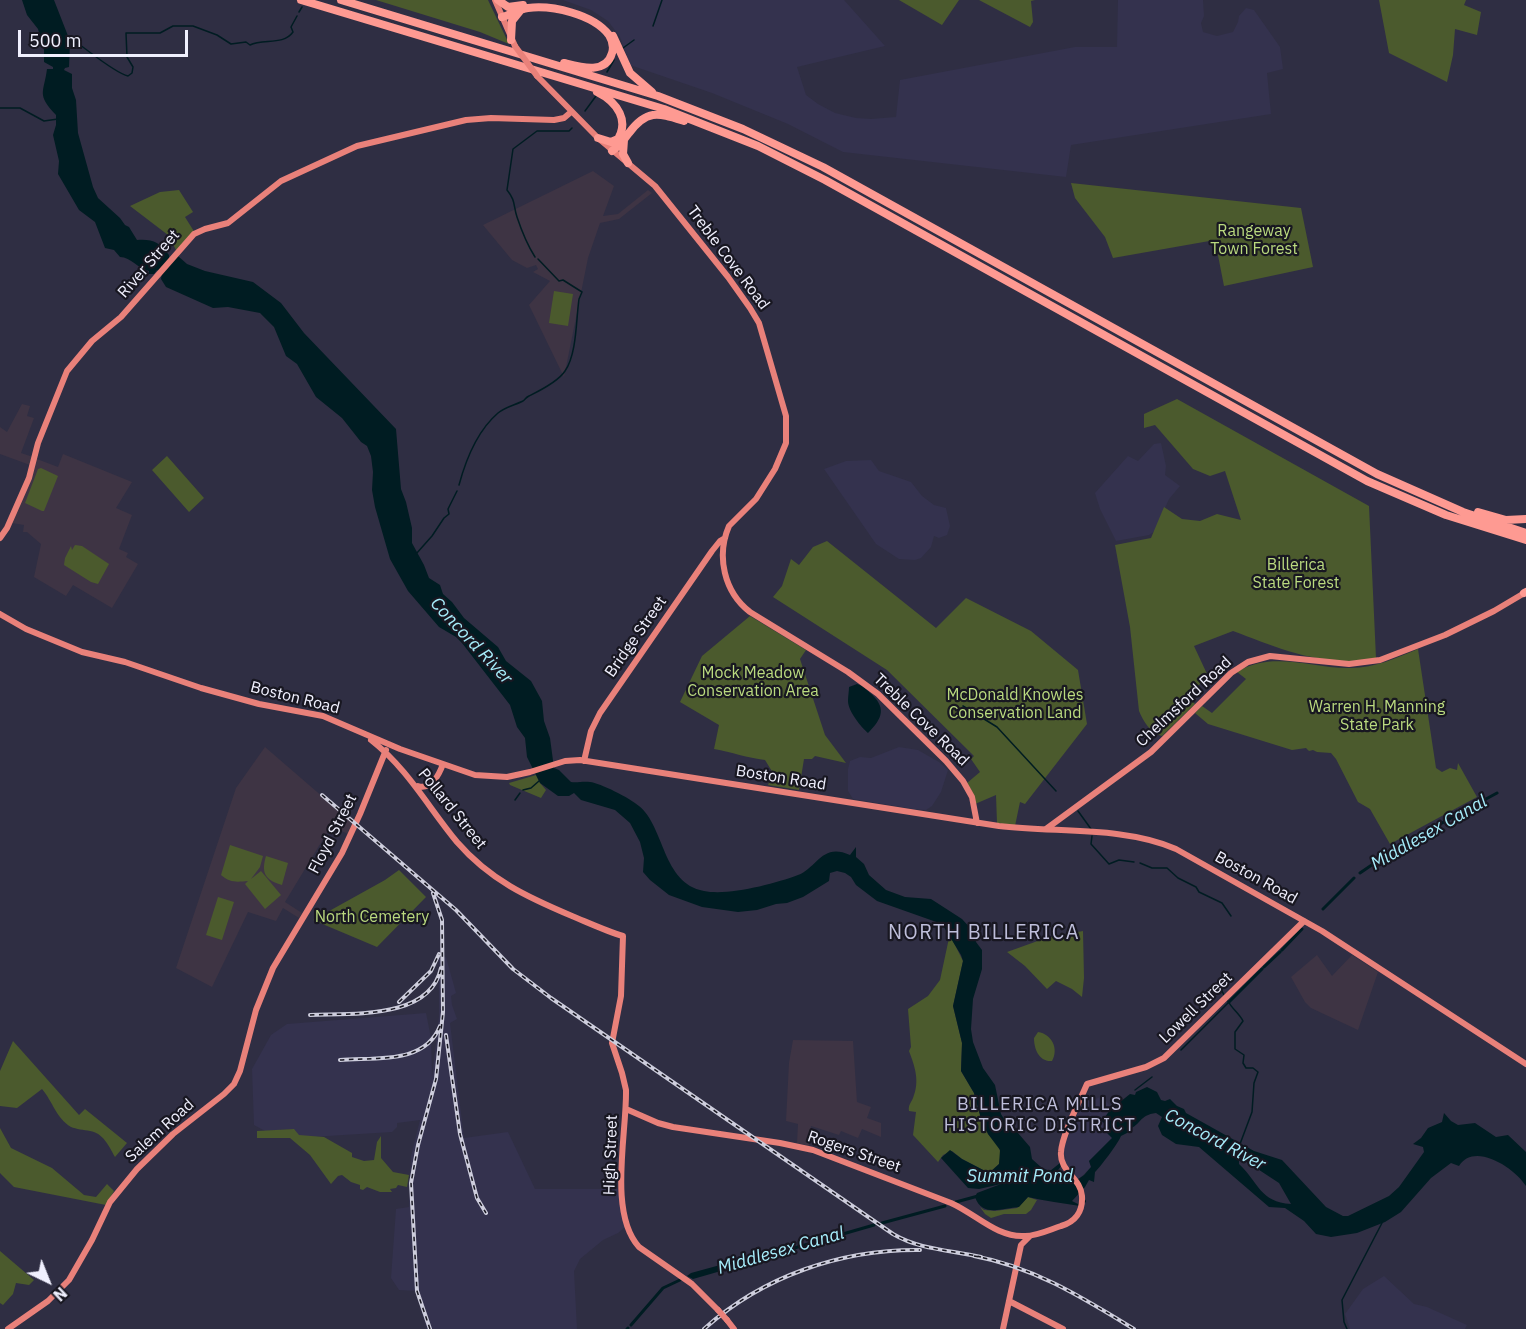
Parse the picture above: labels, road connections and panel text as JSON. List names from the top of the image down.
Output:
{
  "streets": {
    "main road": [
      "Treble Cove Road",
      "River Street",
      "Bridge Street",
      "Boston Road",
      "Chelmsford Road",
      "Pollard Street",
      "Floyd Street",
      "Lowell Street",
      "Salem Road",
      "Rogers Street",
      "High Street"
    ]
  },
  "crossings": [
    ["Treble Cove Road", "River Street"],
    ["Treble Cove Road", "Bridge Street"],
    ["Treble Cove Road", "Boston Road"],
    ["Bridge Street", "Boston Road"],
    ["Boston Road", "Chelmsford Road"],
    ["Boston Road", "Pollard Street"],
    ["Boston Road", "Floyd Street"],
    ["Boston Road", "Lowell Street"],
    ["Pollard Street", "Floyd Street"],
    ["Pollard Street", "High Street"],
    ["Floyd Street", "Salem Road"],
    ["Lowell Street", "Rogers Street"],
    ["Rogers Street", "High Street"]
  ],
  "districts": ["NORTH BILLERICA", "BILLERICA MILLS HISTORIC DISTRICT"],
  "water": ["Concord River", "Middlesex Canal", "Summit Pond"],
  "parks": [
    "Rangeway Town Forest",
    "Billerica State Forest",
    "Mock Meadow Conservation Area",
    "McDonald Knowles Conservation Land",
    "Warren H. Manning State Park",
    "North Cemetery"
  ],
  "scale_bar": "500 m",
  "north": "bottom right"
}
